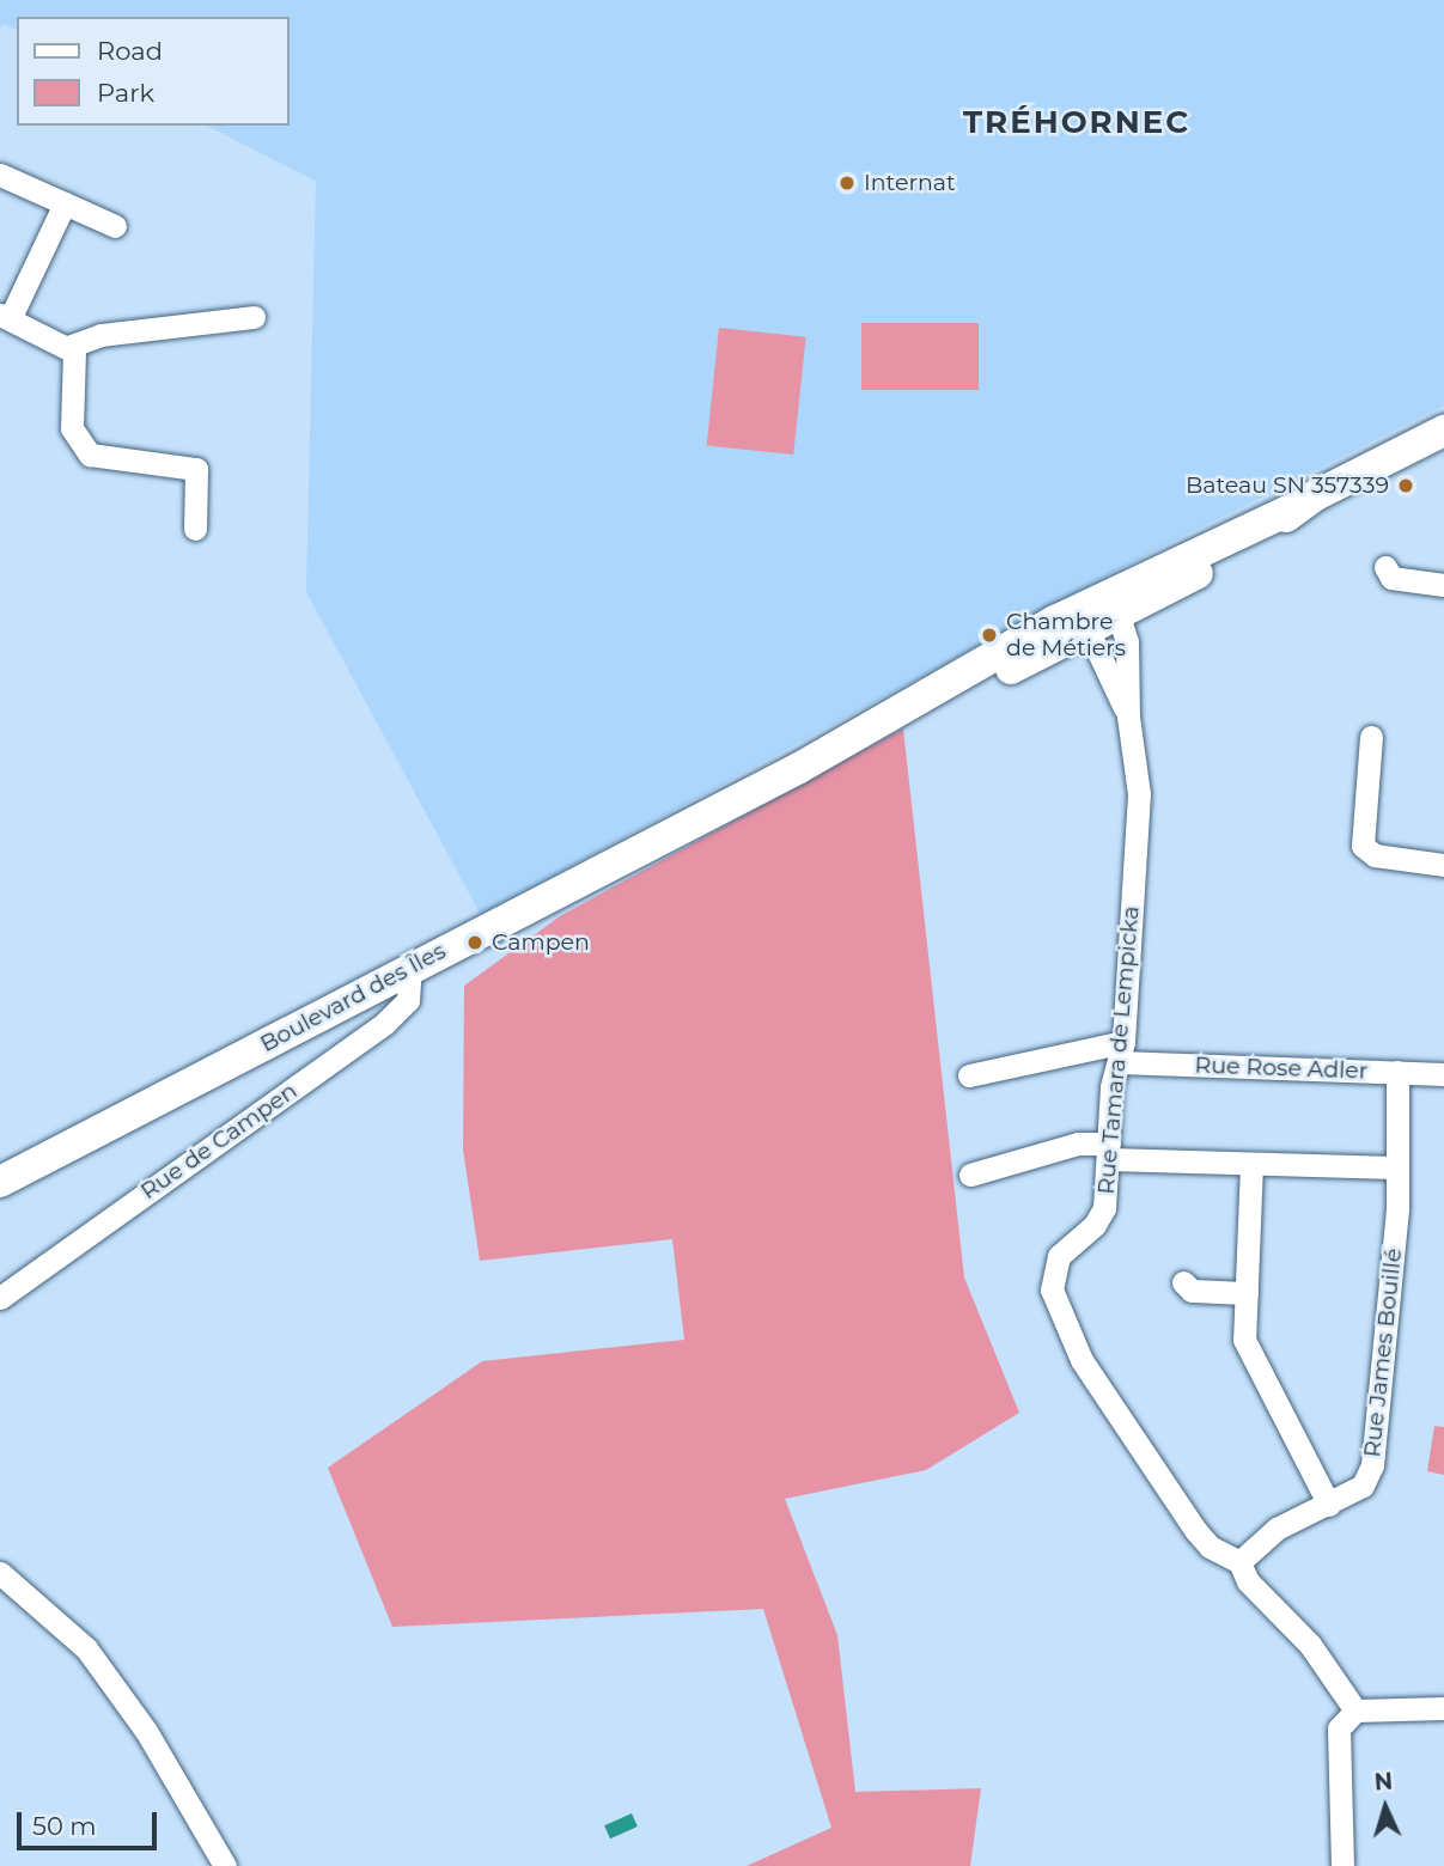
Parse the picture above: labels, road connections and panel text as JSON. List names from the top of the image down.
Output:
{
  "streets": {
    "main road": ["Boulevard des Îles"],
    "street": [
      "Rue Tamara de Lempicka",
      "Rue Rose Adler",
      "Rue de Campen",
      "Rue James Bouillé"
    ]
  },
  "crossings": [
    ["Boulevard des Îles", "Rue Tamara de Lempicka"],
    ["Boulevard des Îles", "Rue de Campen"],
    ["Rue Tamara de Lempicka", "Rue Rose Adler"],
    ["Rue Tamara de Lempicka", "Rue James Bouillé"],
    ["Rue Rose Adler", "Rue James Bouillé"]
  ],
  "districts": ["TRÉHORNEC"],
  "places": [
    "Internat",
    "Bateau SN 357339",
    "Chambre de Métiers",
    "Campen"
  ],
  "legend": ["Road", "Park"],
  "scale_bar": "50 m",
  "north": "top"
}
